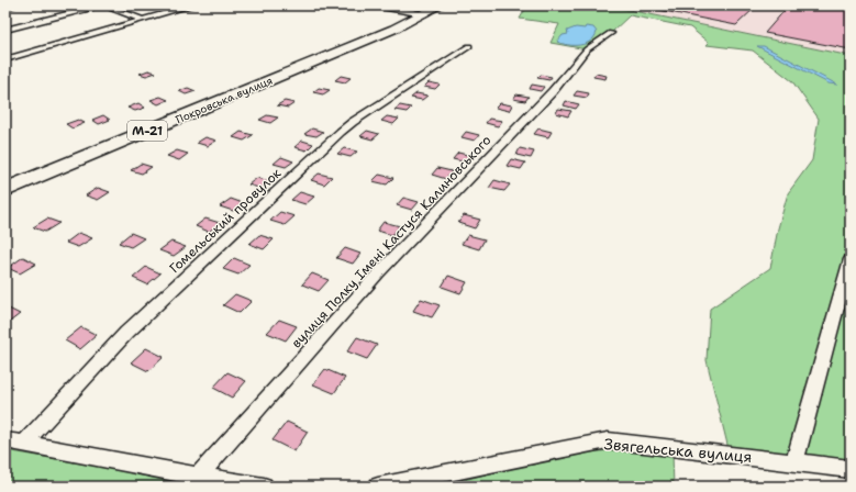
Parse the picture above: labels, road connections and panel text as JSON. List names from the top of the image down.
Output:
{
  "streets": {
    "highway": ["Покровська вулиця", "М-21"],
    "street": ["Гомельський провулок", "вулиця Полку Імені Кастуся Калиновського", "Звягельська вулиця"]
  }
}
